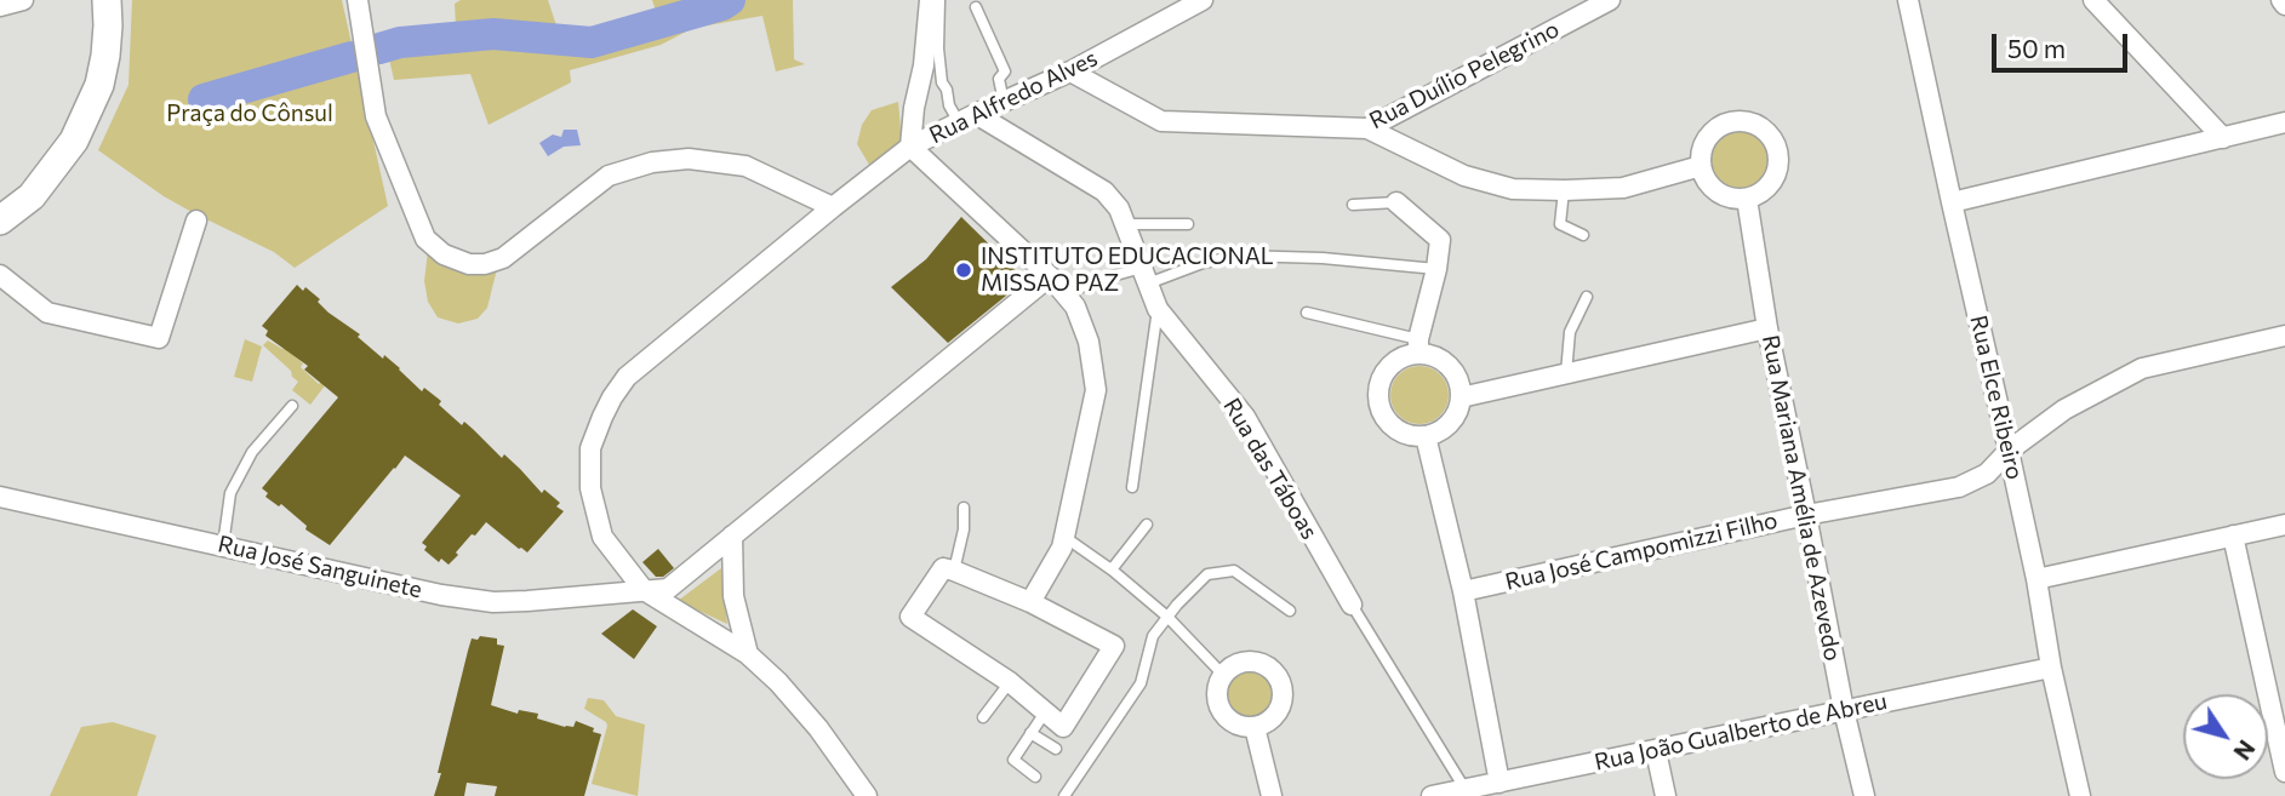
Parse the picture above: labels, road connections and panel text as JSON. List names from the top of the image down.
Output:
{
  "streets": {
    "street": [
      "Rua Duílio Pelegrino",
      "Rua Alfredo Alves",
      "Rua Elce Ribeiro",
      "Rua das Táboas",
      "Rua Mariana Amélia de Azevedo",
      "Rua José Campomizzi Filho",
      "Rua José Sanguinete",
      "Rua João Gualberto de Abreu"
    ]
  },
  "crossings": [
    ["Rua Duílio Pelegrino", "Rua Alfredo Alves"],
    ["Rua Alfredo Alves", "Rua das Táboas"],
    ["Rua Alfredo Alves", "Rua José Sanguinete"],
    ["Rua Elce Ribeiro", "Rua José Campomizzi Filho"],
    ["Rua Elce Ribeiro", "Rua João Gualberto de Abreu"],
    ["Rua das Táboas", "Rua João Gualberto de Abreu"],
    ["Rua Mariana Amélia de Azevedo", "Rua José Campomizzi Filho"],
    ["Rua Mariana Amélia de Azevedo", "Rua João Gualberto de Abreu"]
  ],
  "parks": ["Praça do Cônsul"],
  "places": ["INSTITUTO EDUCACIONAL MISSAO PAZ"],
  "scale_bar": "50 m",
  "north": "bottom right"
}
